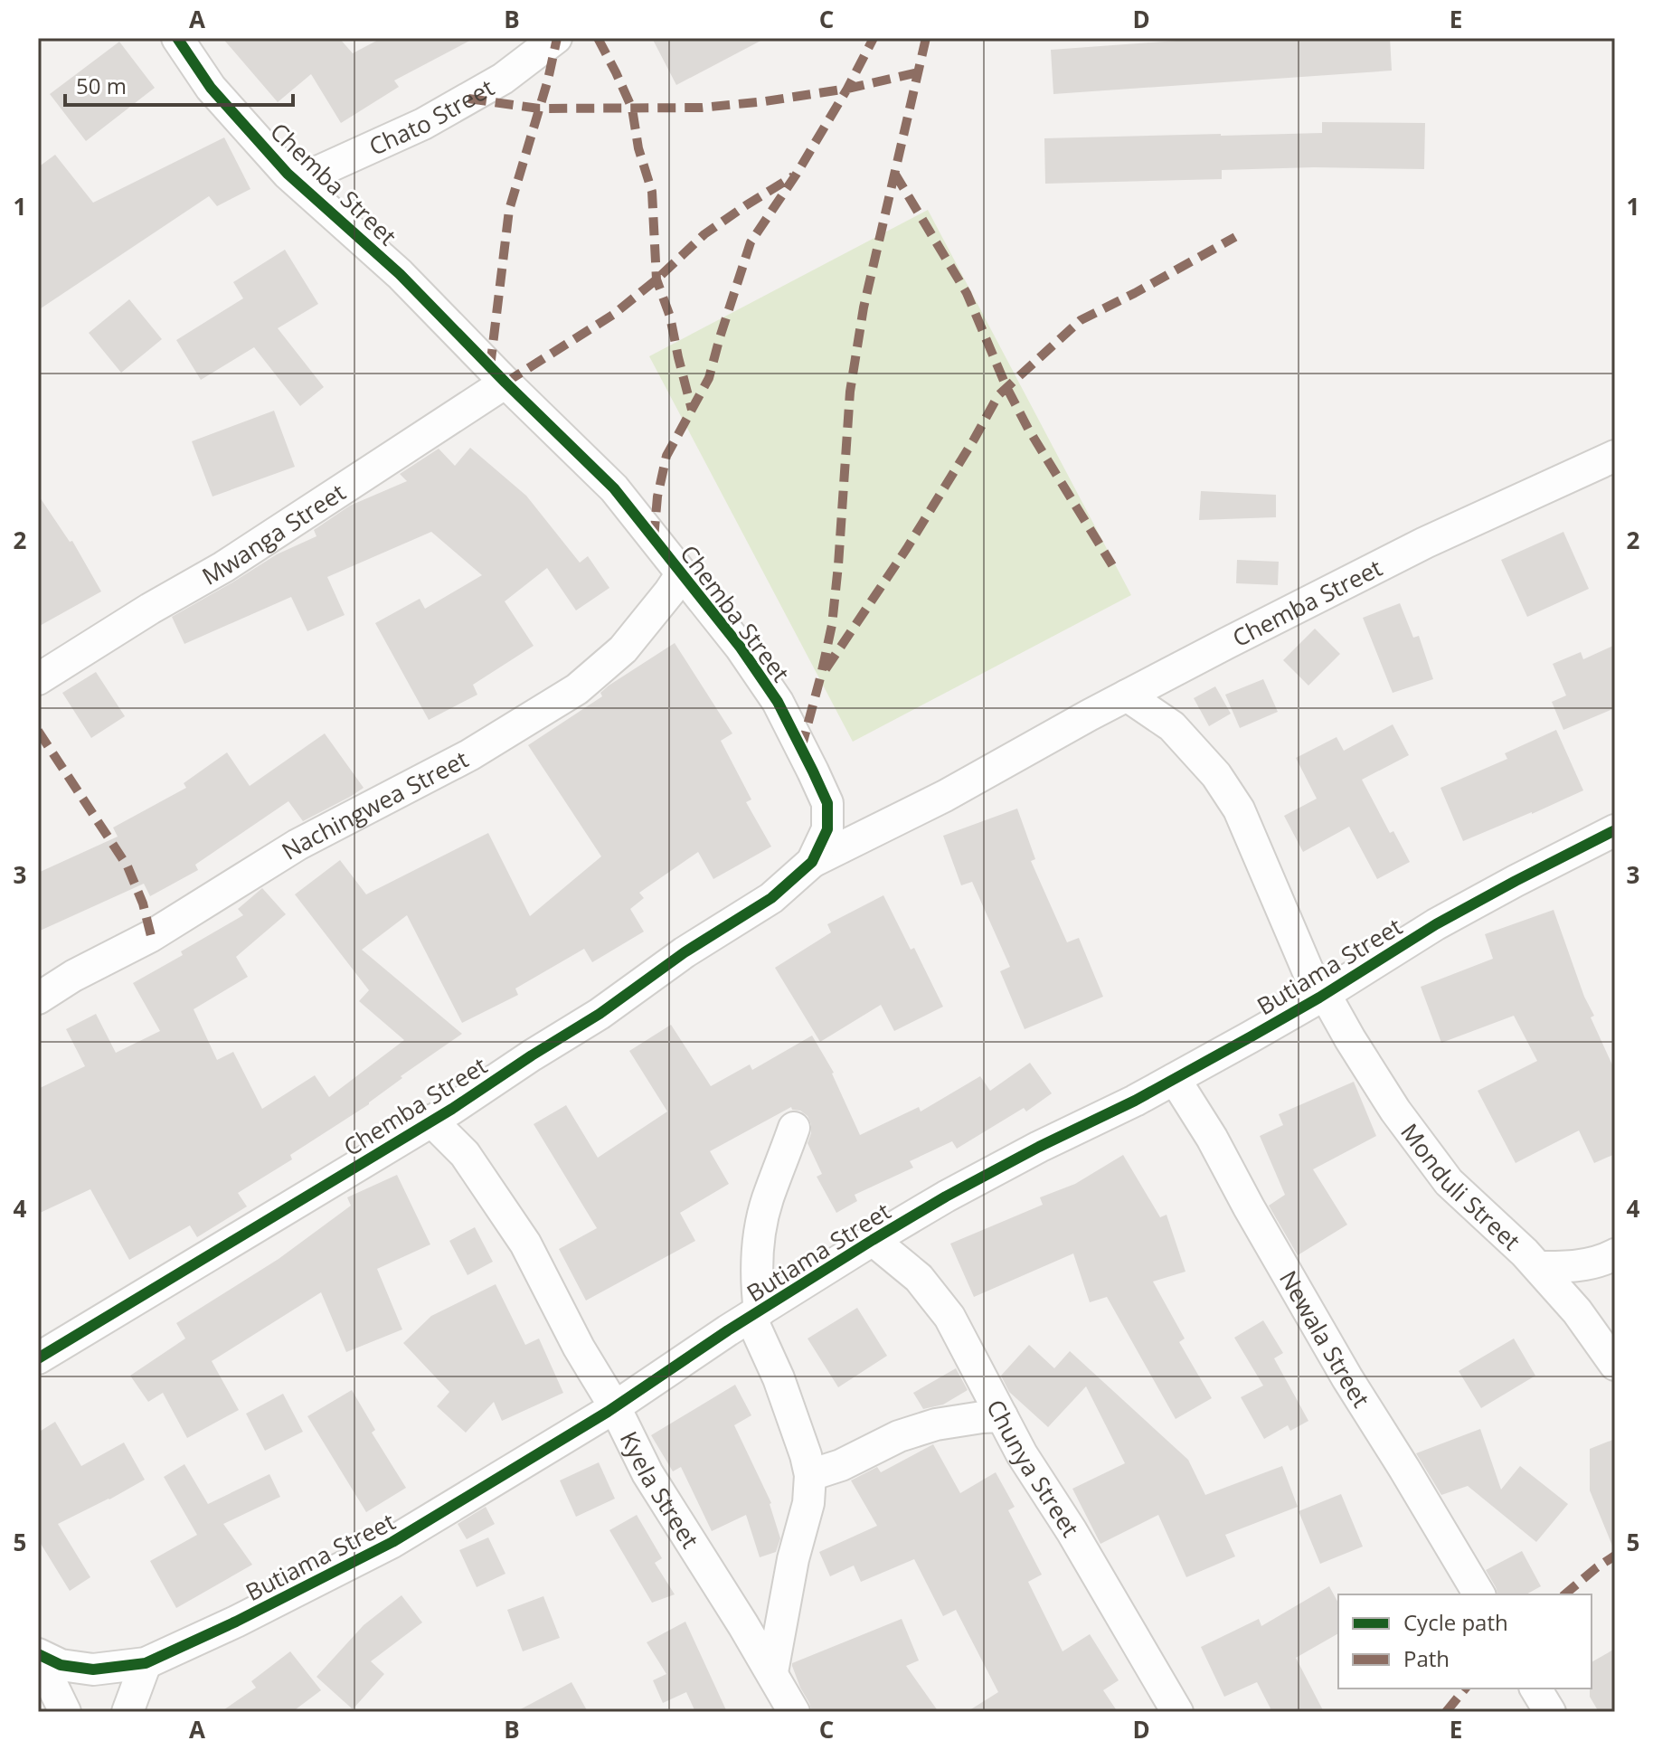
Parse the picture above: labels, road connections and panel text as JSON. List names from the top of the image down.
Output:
{
  "streets": {
    "street": [
      "Chato Street",
      "Chemba Street",
      "Mwanga Street",
      "Nachingwea Street",
      "Butiama Street",
      "Monduli Street",
      "Newala Street",
      "Chunya Street",
      "Kyela Street"
    ]
  },
  "crossings": [
    ["Chato Street", "Chemba Street"],
    ["Chemba Street", "Mwanga Street"],
    ["Chemba Street", "Nachingwea Street"],
    ["Chemba Street", "Monduli Street"],
    ["Chemba Street", "Kyela Street"],
    ["Butiama Street", "Monduli Street"],
    ["Butiama Street", "Newala Street"],
    ["Butiama Street", "Chunya Street"],
    ["Butiama Street", "Kyela Street"]
  ],
  "legend": ["Cycle path", "Path"],
  "scale_bar": "50 m",
  "grid": {
    "columns": [
      "A",
      "B",
      "C",
      "D",
      "E"
    ],
    "rows": [
      "1",
      "2",
      "3",
      "4",
      "5"
    ]
  }
}
